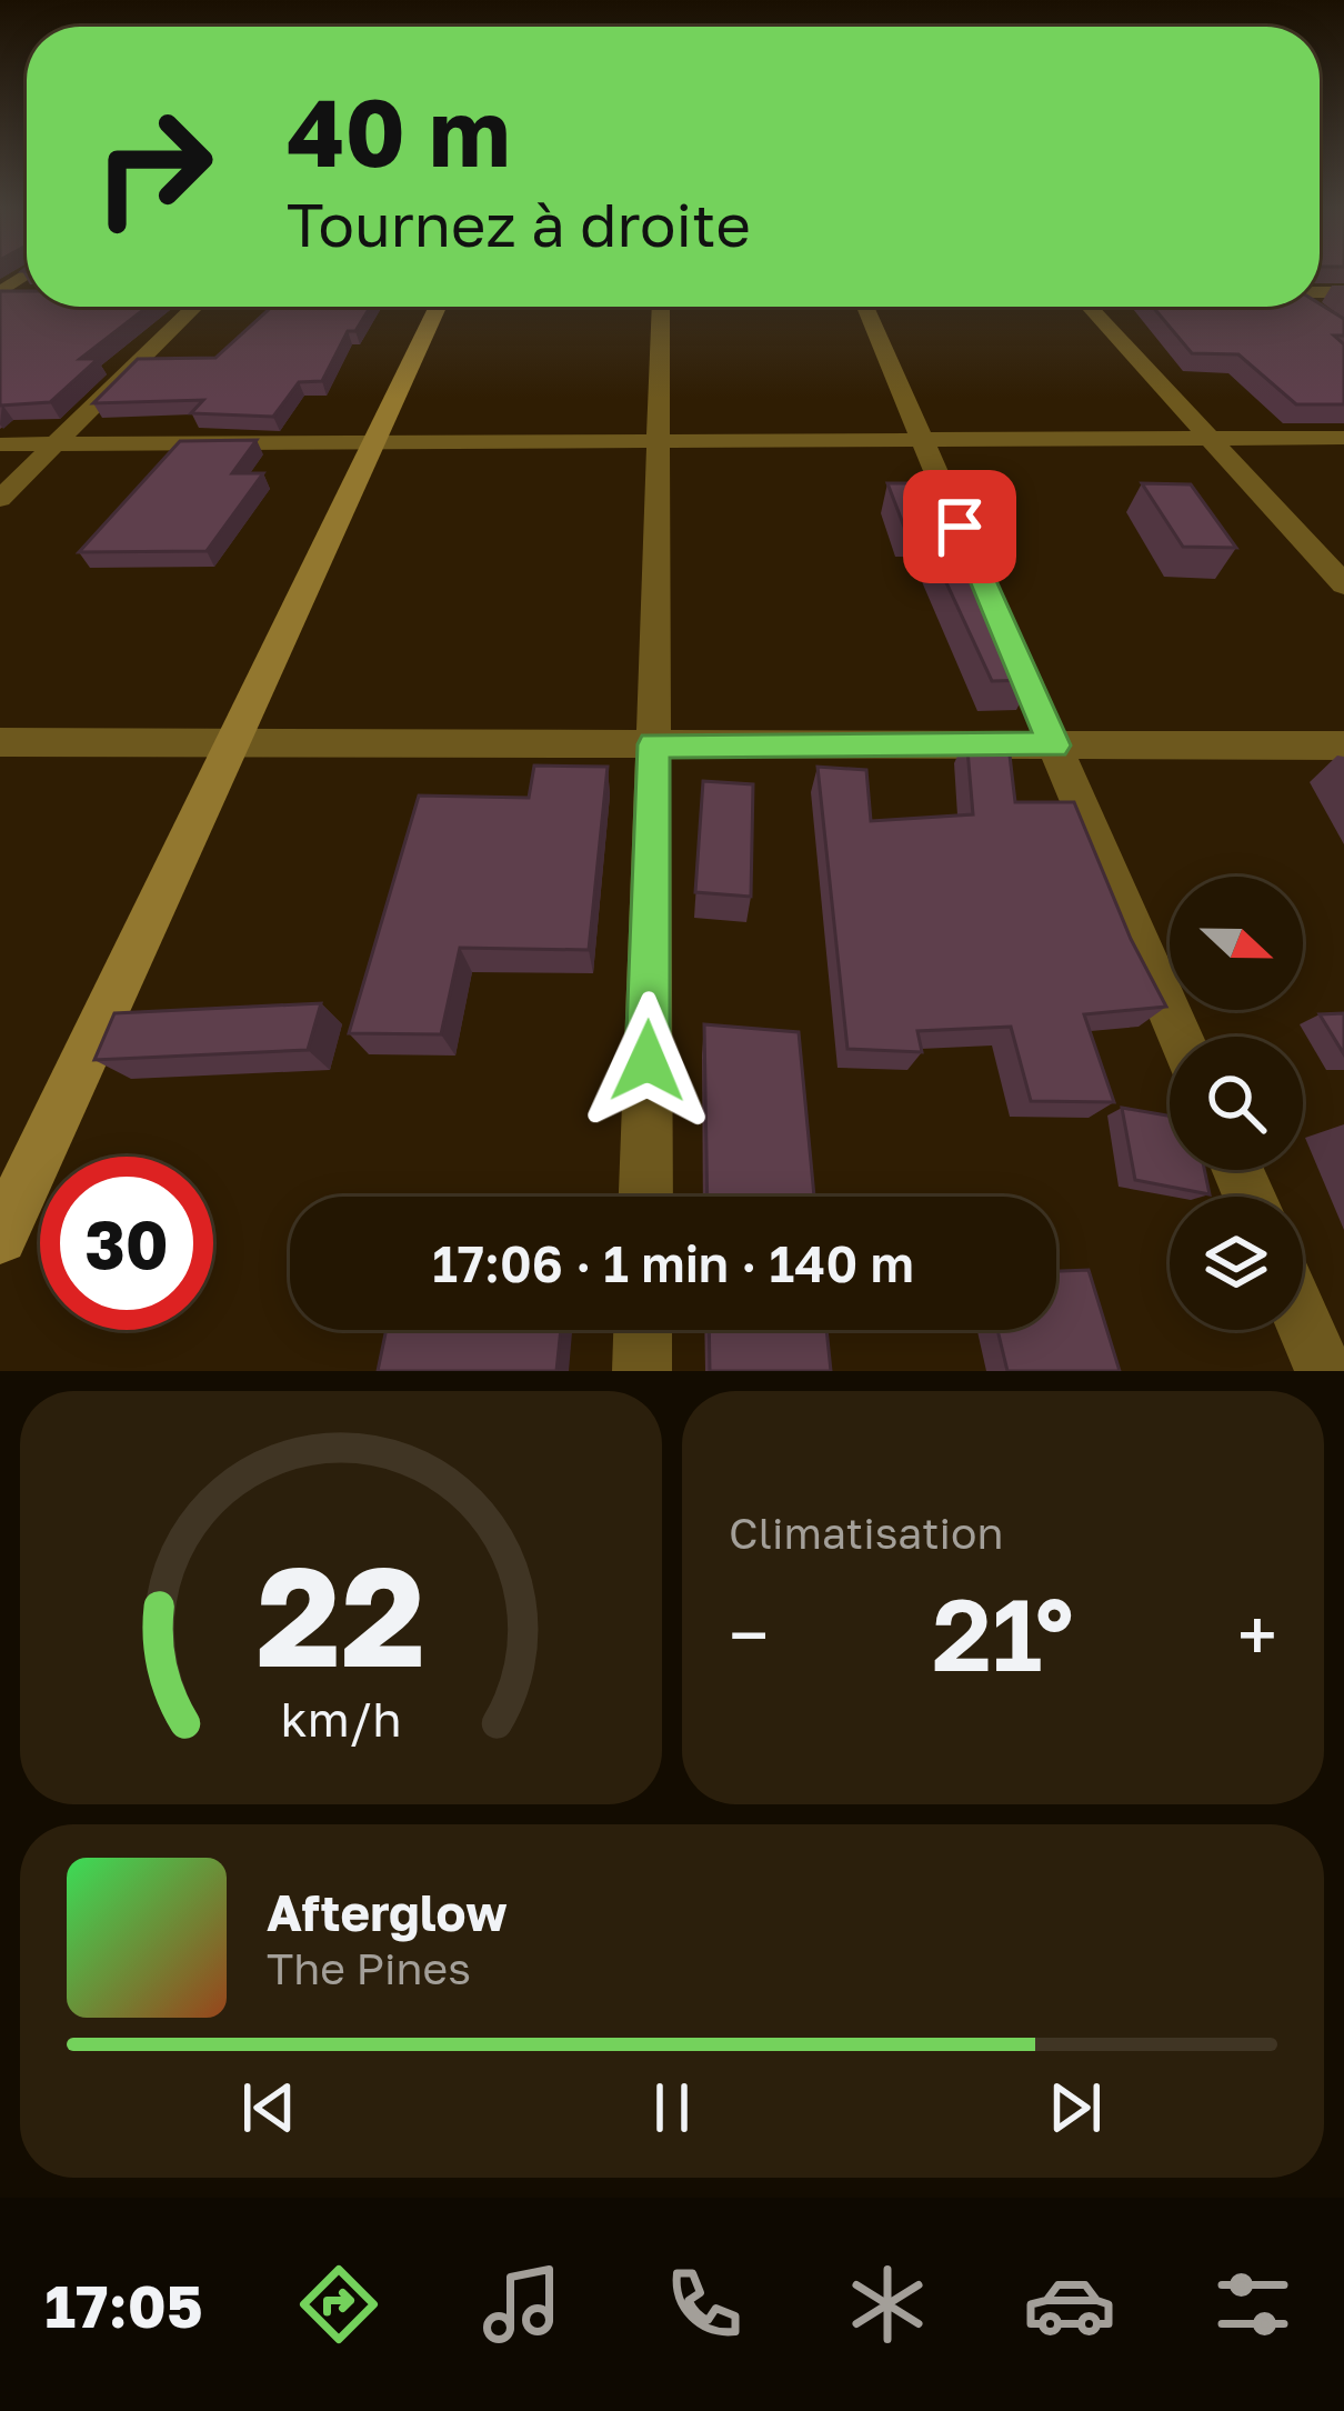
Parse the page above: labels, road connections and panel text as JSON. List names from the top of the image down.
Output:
{
  "north": "right",
  "page": {
    "turn": ["40 m", "Tournez à droite"],
    "limit": "30",
    "trip": "17:06 · 1 min · 140 m",
    "tile": "Climatisation",
    "heat": ["−", "21°", "+"],
    "song": ["Afterglow", "The Pines"],
    "tabs": "17:05",
    "gauge": ["22", "km/h"]
  }
}
